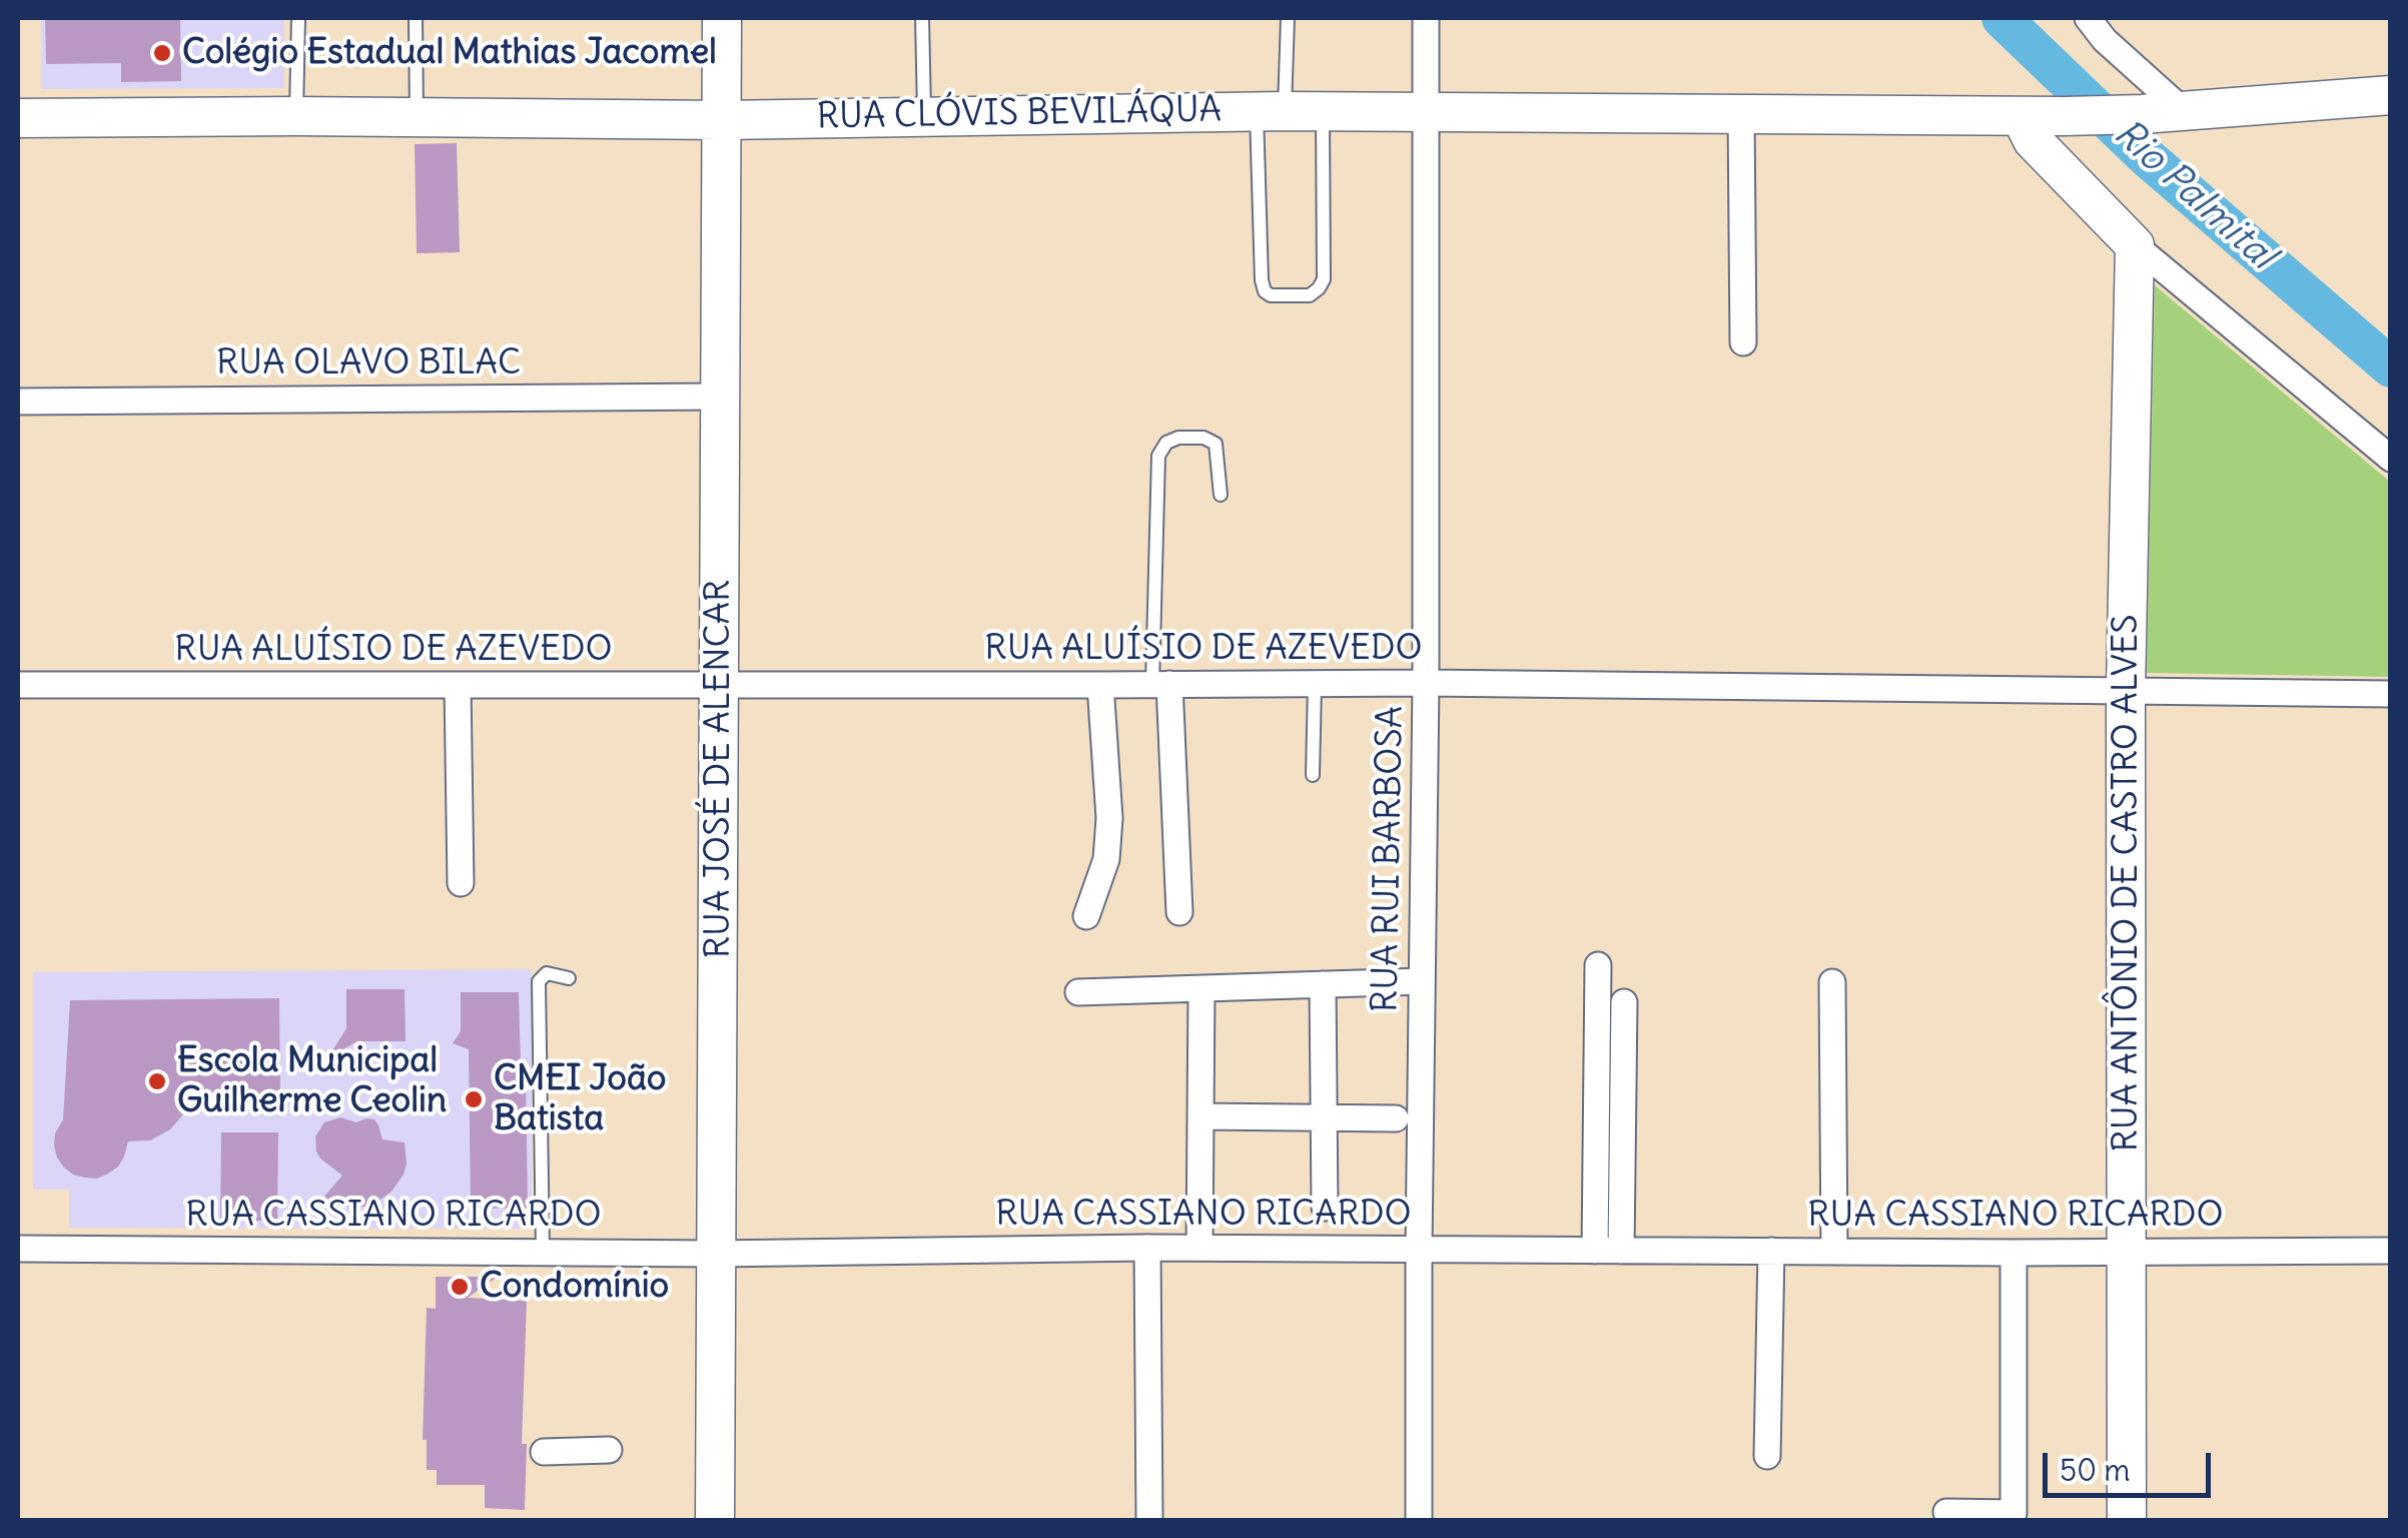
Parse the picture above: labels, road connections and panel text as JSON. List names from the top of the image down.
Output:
{
  "streets": {
    "street": [
      "RUA CLÓVIS BEVILÁQUA",
      "RUA OLAVO BILAC",
      "RUA ALUÍSIO DE AZEVEDO",
      "RUA JOSÉ DE ALENCAR",
      "RUA RUI BARBOSA",
      "RUA ANTÔNIO DE CASTRO ALVES",
      "RUA CASSIANO RICARDO"
    ]
  },
  "crossings": [
    ["RUA CLÓVIS BEVILÁQUA", "RUA JOSÉ DE ALENCAR"],
    ["RUA CLÓVIS BEVILÁQUA", "RUA RUI BARBOSA"],
    ["RUA OLAVO BILAC", "RUA JOSÉ DE ALENCAR"],
    ["RUA ALUÍSIO DE AZEVEDO", "RUA JOSÉ DE ALENCAR"],
    ["RUA ALUÍSIO DE AZEVEDO", "RUA RUI BARBOSA"],
    ["RUA ALUÍSIO DE AZEVEDO", "RUA ANTÔNIO DE CASTRO ALVES"],
    ["RUA JOSÉ DE ALENCAR", "RUA CASSIANO RICARDO"],
    ["RUA RUI BARBOSA", "RUA CASSIANO RICARDO"],
    ["RUA ANTÔNIO DE CASTRO ALVES", "RUA CASSIANO RICARDO"]
  ],
  "water": ["Rio Palmital"],
  "places": [
    "Colégio Estadual Mathias Jacomel",
    "Escola Municipal Guilherme Ceolin",
    "CMEI João Batista",
    "Condomínio"
  ],
  "scale_bar": "50 m"
}
